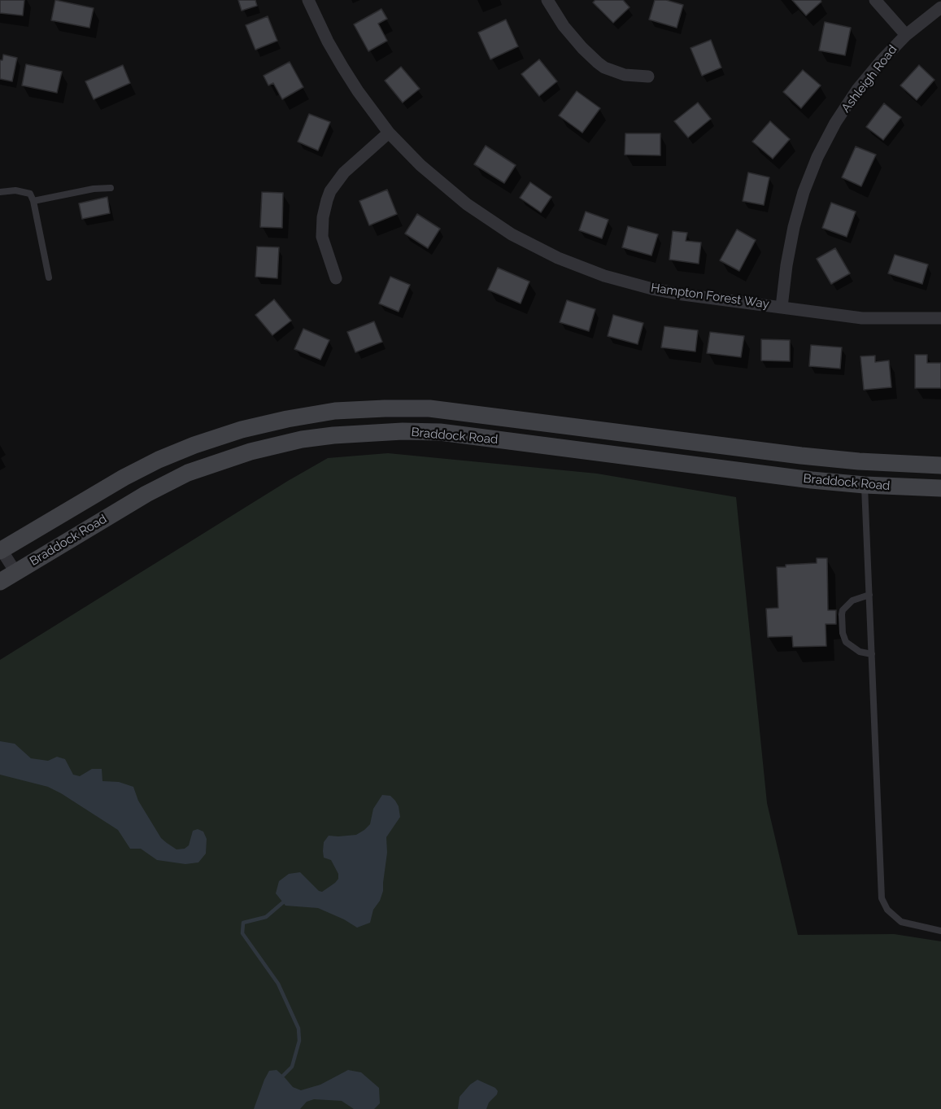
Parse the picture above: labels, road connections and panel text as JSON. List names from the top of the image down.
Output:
{
  "streets": {
    "main road": ["Braddock Road"],
    "street": ["Ashleigh Road", "Hampton Forest Way"]
  },
  "crossings": [
    ["Ashleigh Road", "Hampton Forest Way"]
  ]
}
